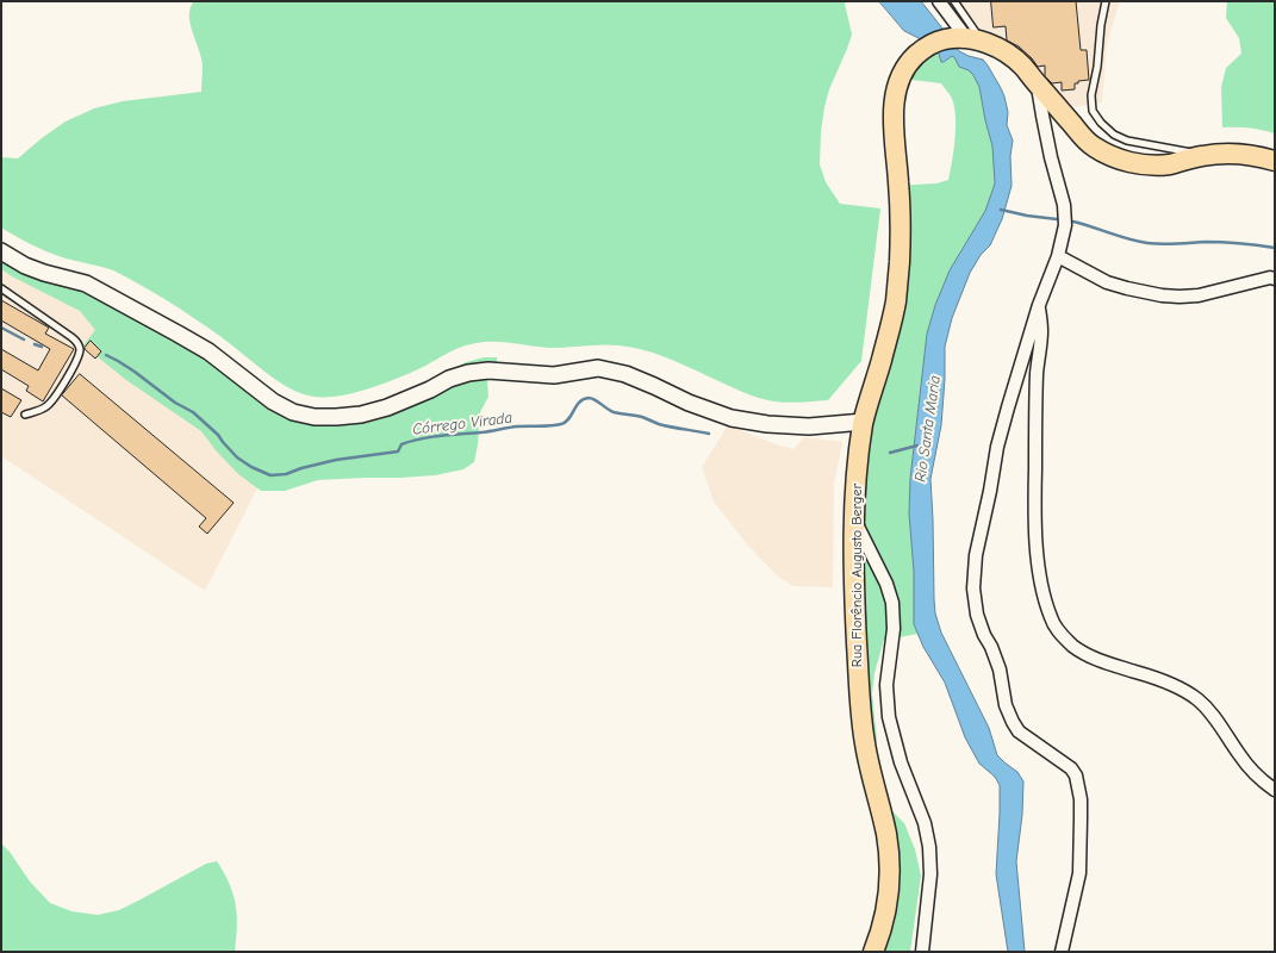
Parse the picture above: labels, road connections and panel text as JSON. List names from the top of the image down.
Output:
{
  "streets": {
    "main road": ["Rua Florêncio Augusto Berger"]
  },
  "water": ["Córrego Virada", "Rio Santa Maria"]
}
